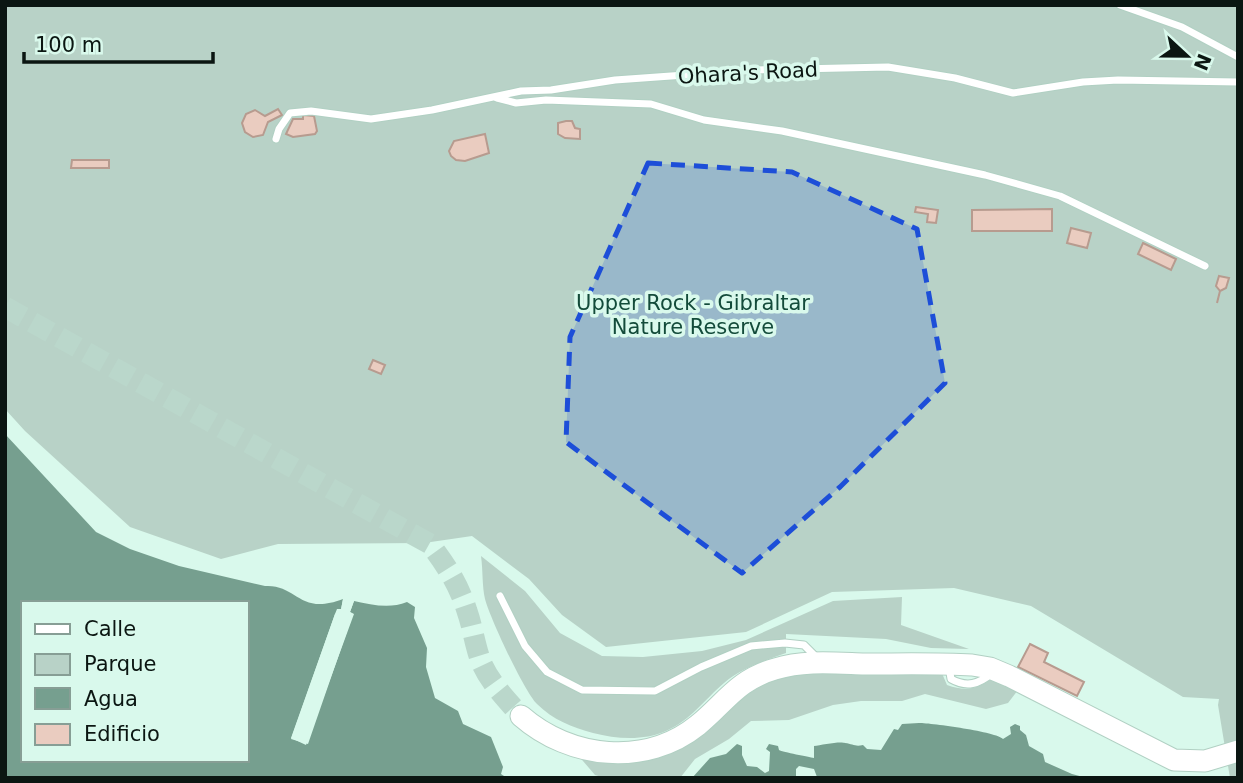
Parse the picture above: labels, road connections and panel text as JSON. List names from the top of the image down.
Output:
{
  "streets": {
    "lane": ["Ohara's Road"]
  },
  "parks": ["Upper Rock - Gibraltar Nature Reserve"],
  "legend": [
    "Calle",
    "Parque",
    "Agua",
    "Edificio"
  ],
  "scale_bar": "100 m",
  "north": "right"
}
